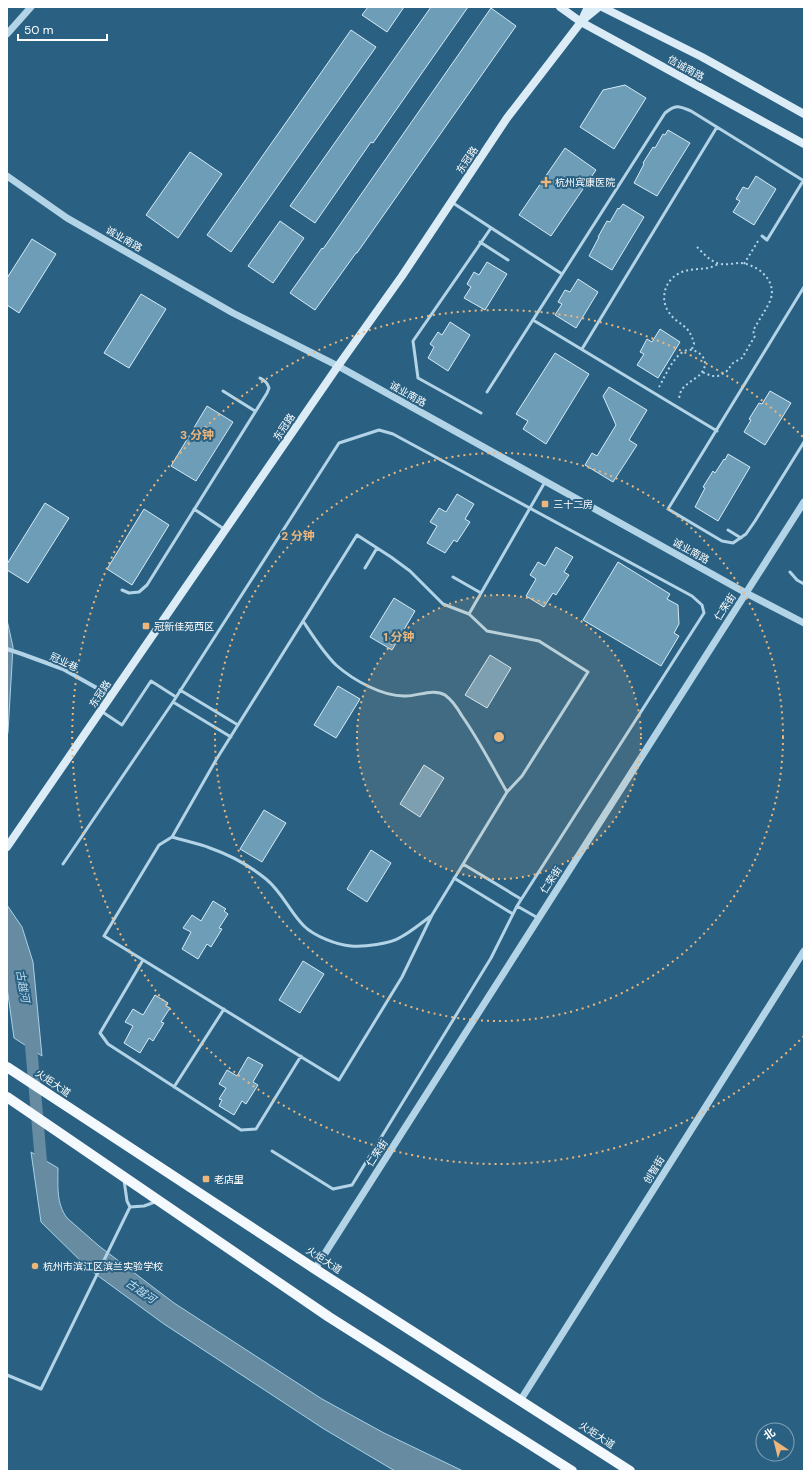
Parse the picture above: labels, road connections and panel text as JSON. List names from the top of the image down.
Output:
{
  "streets": {
    "main road": ["信诚南路", "东冠路", "火炬大道"],
    "street": [
      "诚业南路",
      "仁荣街",
      "冠业巷",
      "创智街"
    ]
  },
  "crossings": [
    ["信诚南路", "东冠路"],
    ["东冠路", "诚业南路"],
    ["东冠路", "冠业巷"],
    ["诚业南路", "仁荣街"],
    ["仁荣街", "火炬大道"],
    ["火炬大道", "创智街"]
  ],
  "water": ["古越河"],
  "places": {
    "health": ["杭州宾康医院"],
    "transit": ["三十二房", "冠新佳苑西区", "老店里"],
    "other": ["杭州市滨江区滨兰实验学校"]
  },
  "scale_bar": "50 m",
  "north": "top left",
  "rings": ["3 分钟", "2 分钟", "1 分钟"]
}
